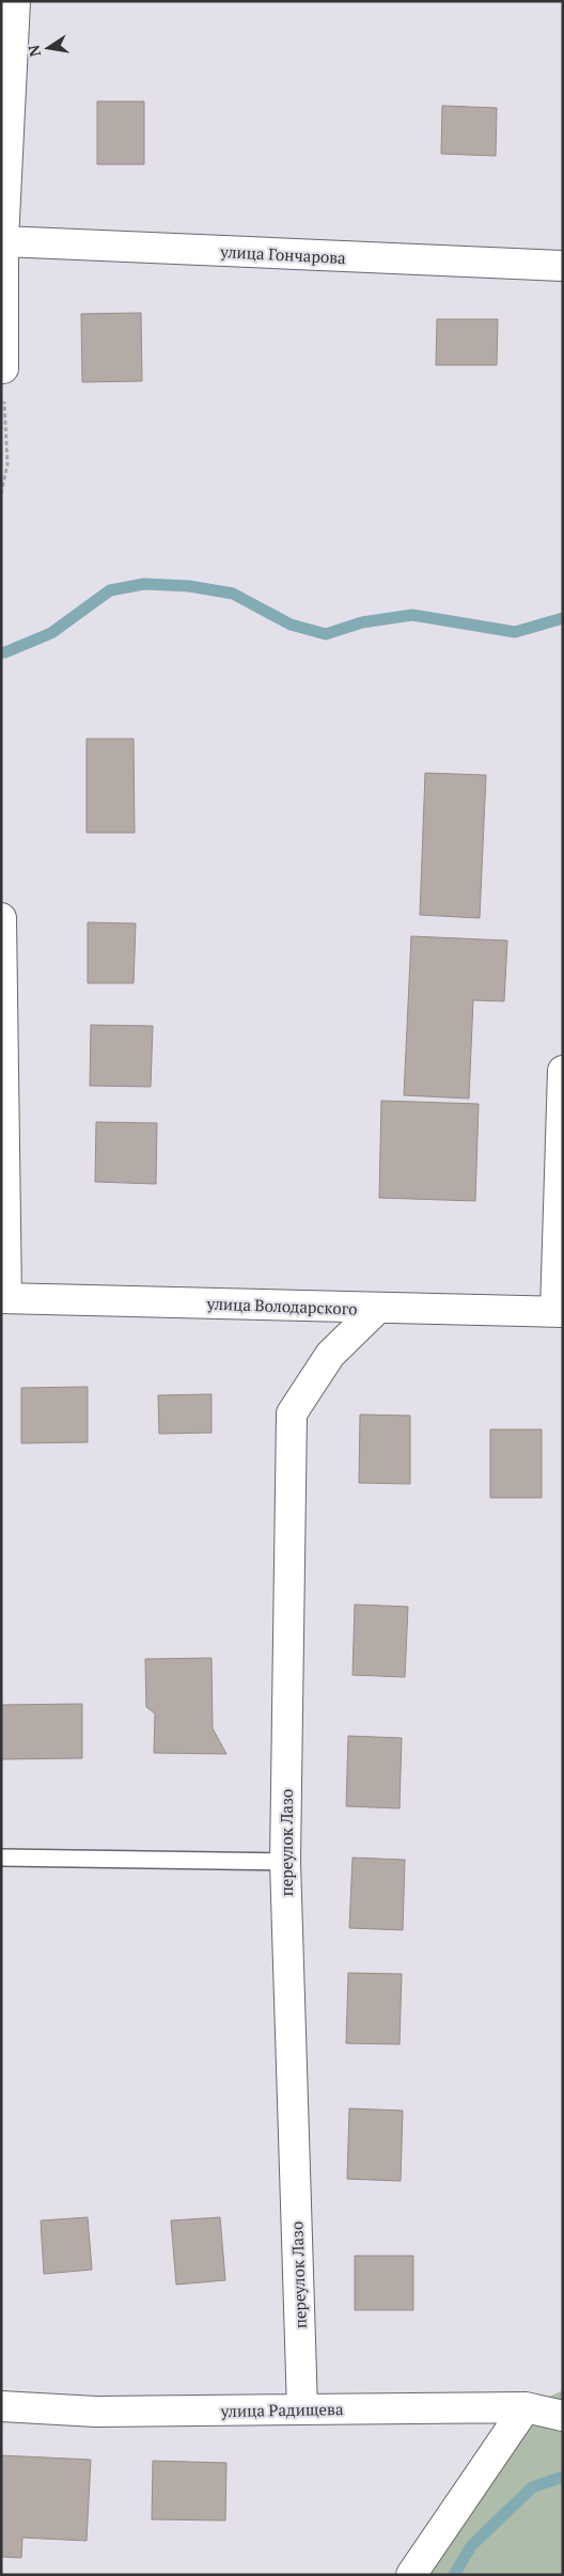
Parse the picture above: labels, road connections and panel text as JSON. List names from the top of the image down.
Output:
{
  "streets": {
    "street": [
      "улица Гончарова",
      "улица Володарского",
      "переулок Лазо",
      "улица Радищева"
    ]
  },
  "crossings": [
    ["улица Володарского", "переулок Лазо"],
    ["переулок Лазо", "улица Радищева"]
  ],
  "north": "left"
}
